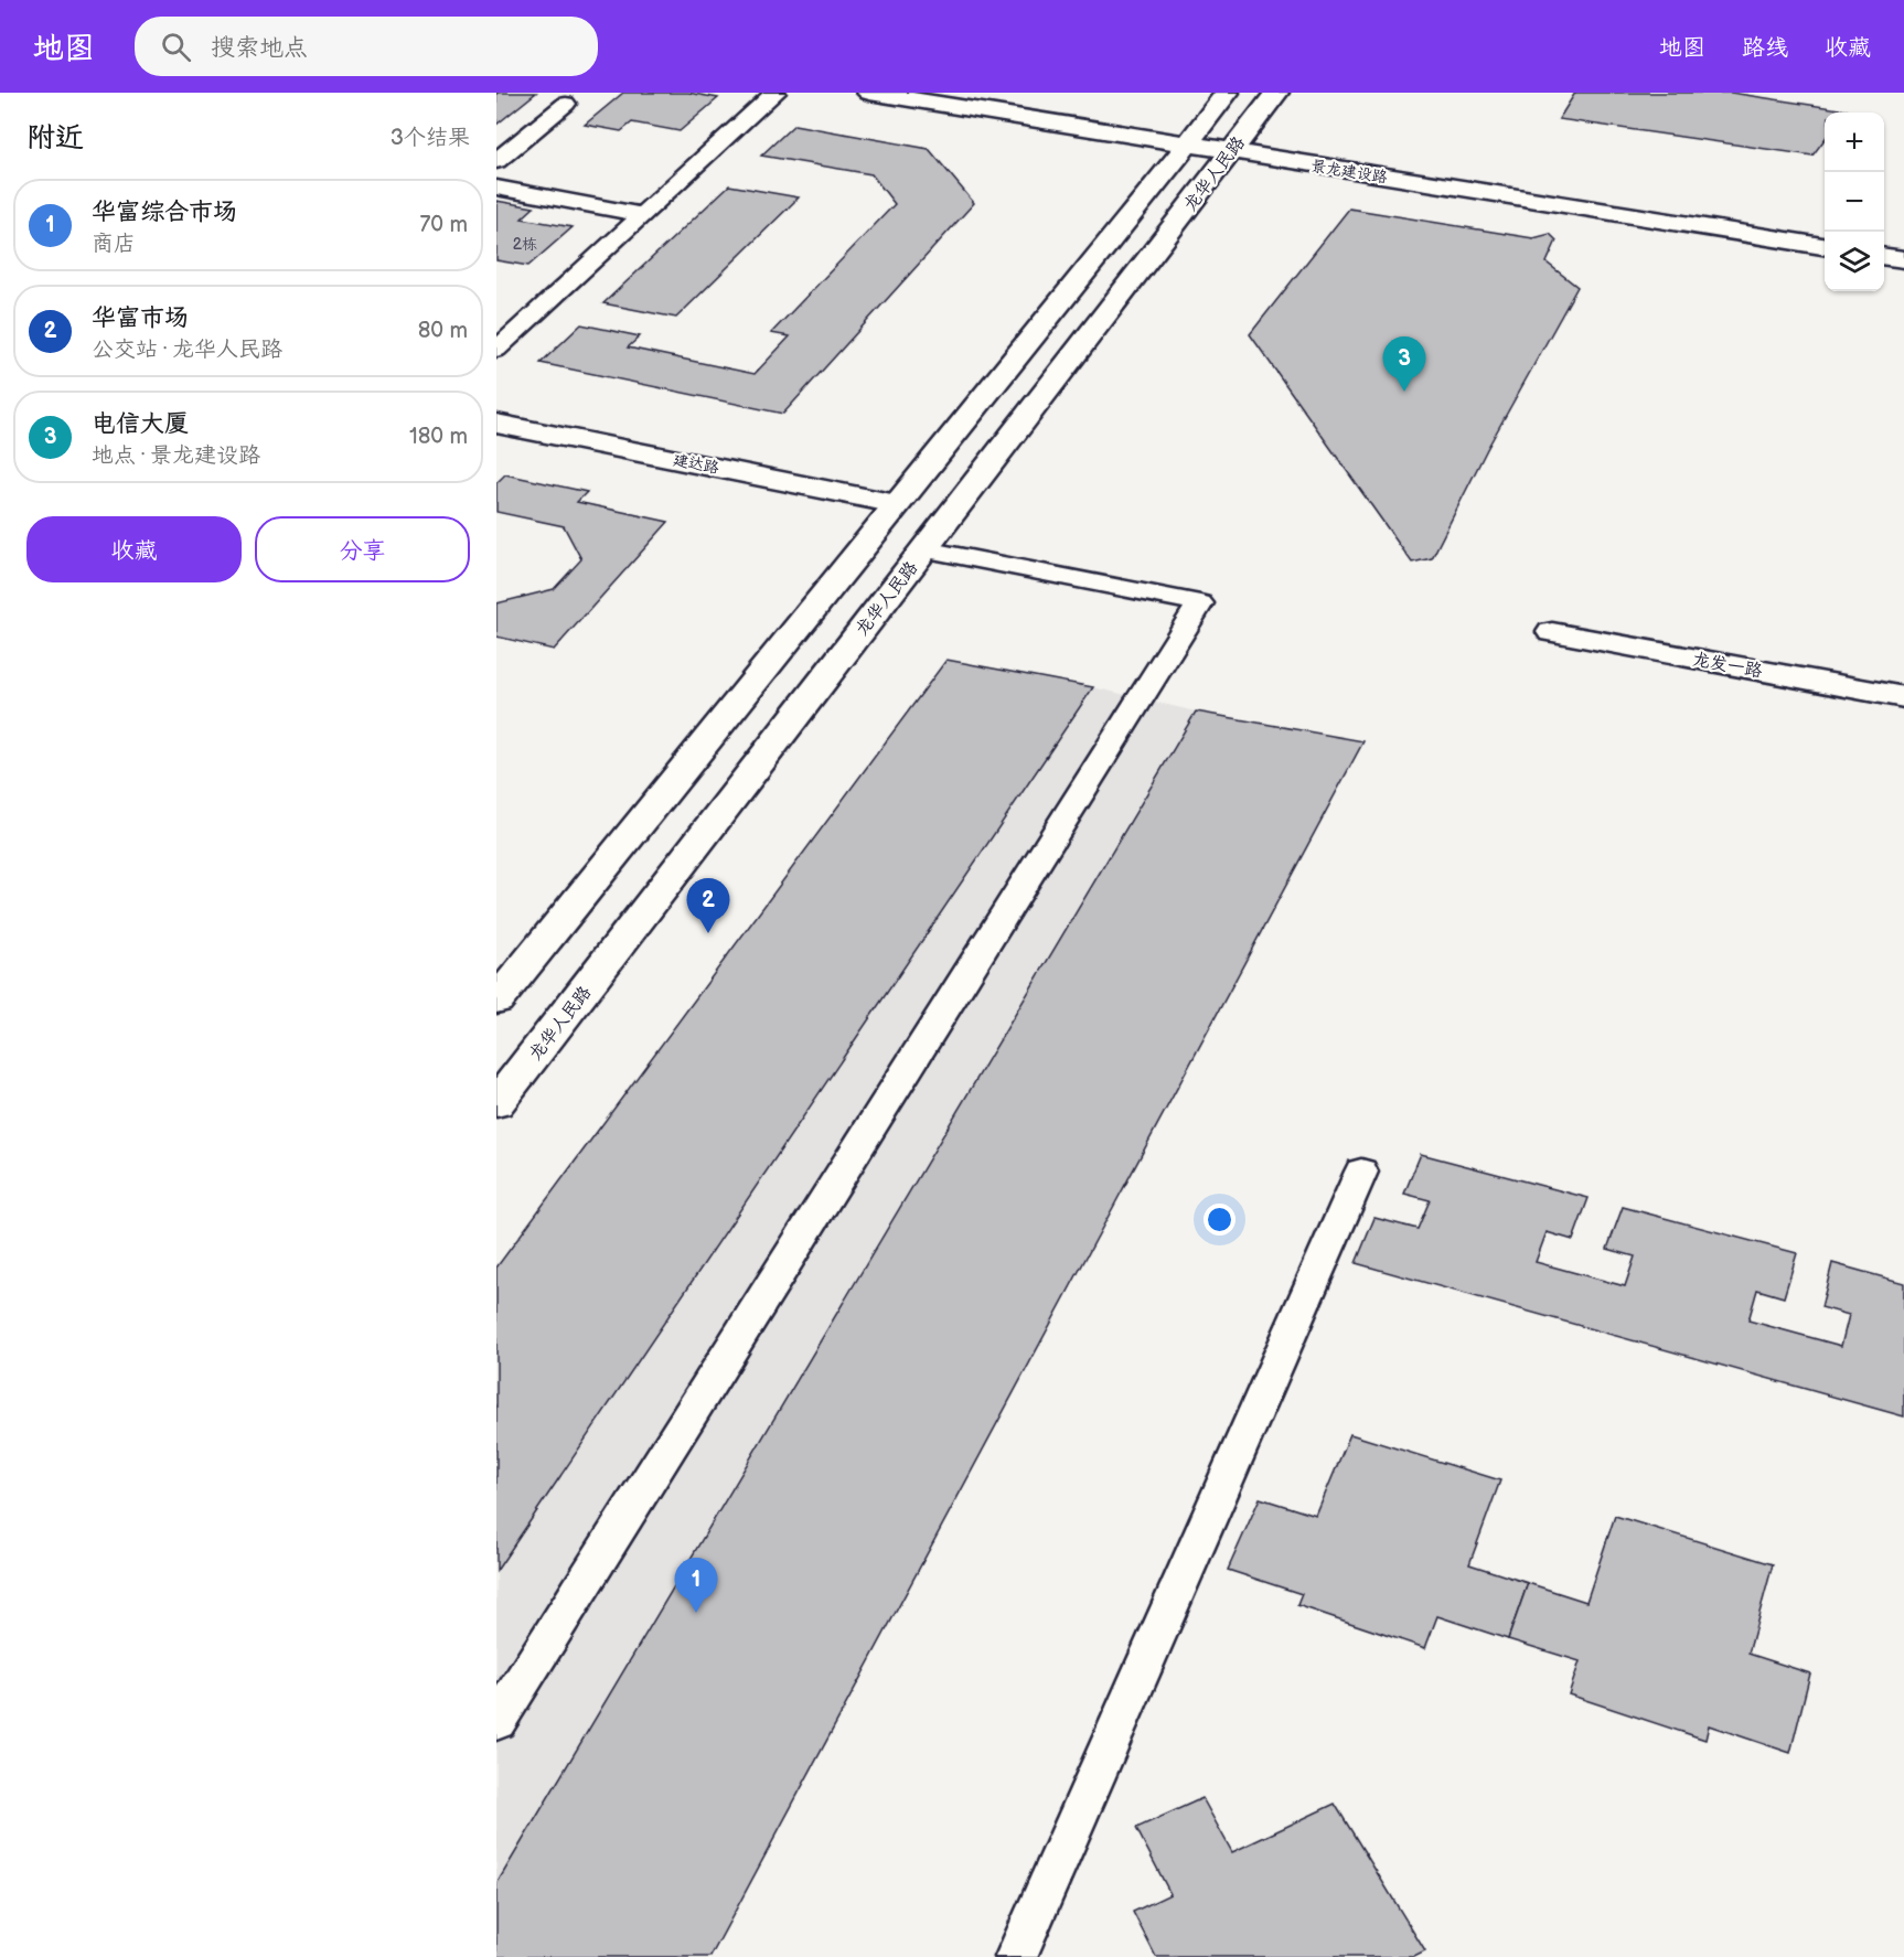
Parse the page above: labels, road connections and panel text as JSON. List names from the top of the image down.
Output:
{
  "streets": {
    "main road": [
      "景龙建设路",
      "龙华人民路",
      "建达路",
      "龙发一路"
    ]
  },
  "crossings": [
    ["景龙建设路", "龙华人民路"]
  ],
  "house_numbers": ["2栋"],
  "page": {
    "header": "地图",
    "search": "搜索地点",
    "nav": ["地图", "路线", "收藏"],
    "heading": ["附近", "3个结果"],
    "map_buttons": ["+", "−"],
    "list": [
      {
        "mark": "1",
        "name": "华富综合市场",
        "note": "商店",
        "value": "70 m"
      },
      {
        "mark": "2",
        "name": "华富市场",
        "note": "公交站 · 龙华人民路",
        "value": "80 m"
      },
      {
        "mark": "3",
        "name": "电信大厦",
        "note": "地点 · 景龙建设路",
        "value": "180 m"
      }
    ],
    "pins": ["3", "2", "1"],
    "buttons": ["收藏", "分享"]
  }
}
